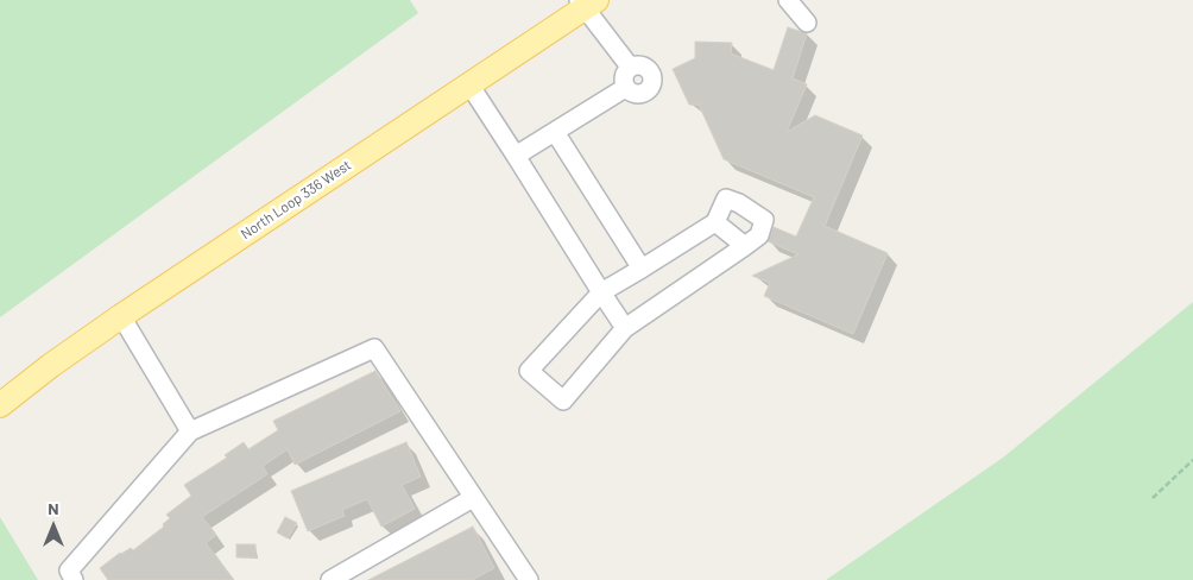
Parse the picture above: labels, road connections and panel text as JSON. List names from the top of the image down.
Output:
{
  "streets": {
    "main road": ["North Loop 336 West"]
  },
  "north": "top"
}
